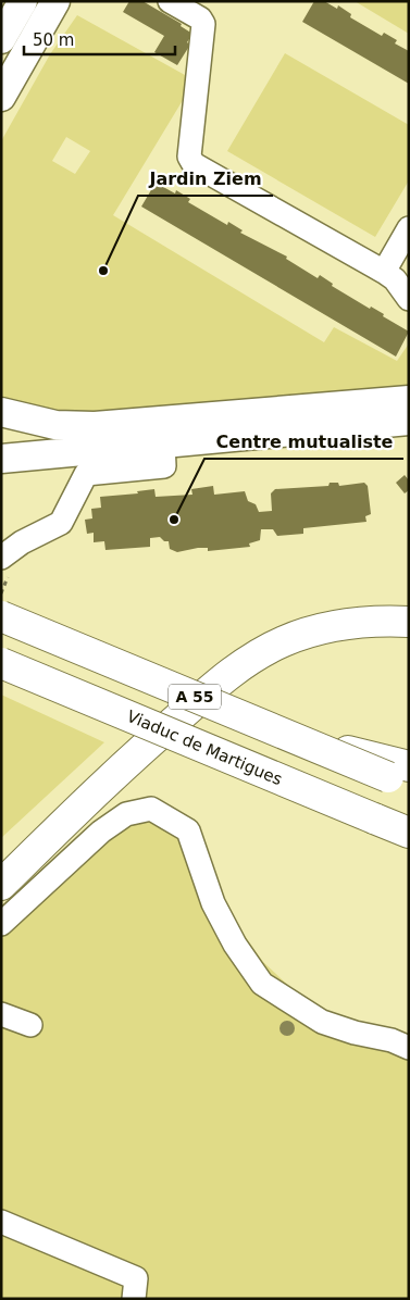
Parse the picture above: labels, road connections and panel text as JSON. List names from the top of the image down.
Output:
{
  "streets": {
    "highway": ["A 55", "Viaduc de Martigues"]
  },
  "places": ["Jardin Ziem", "Centre mutualiste"],
  "scale_bar": "50 m"
}
